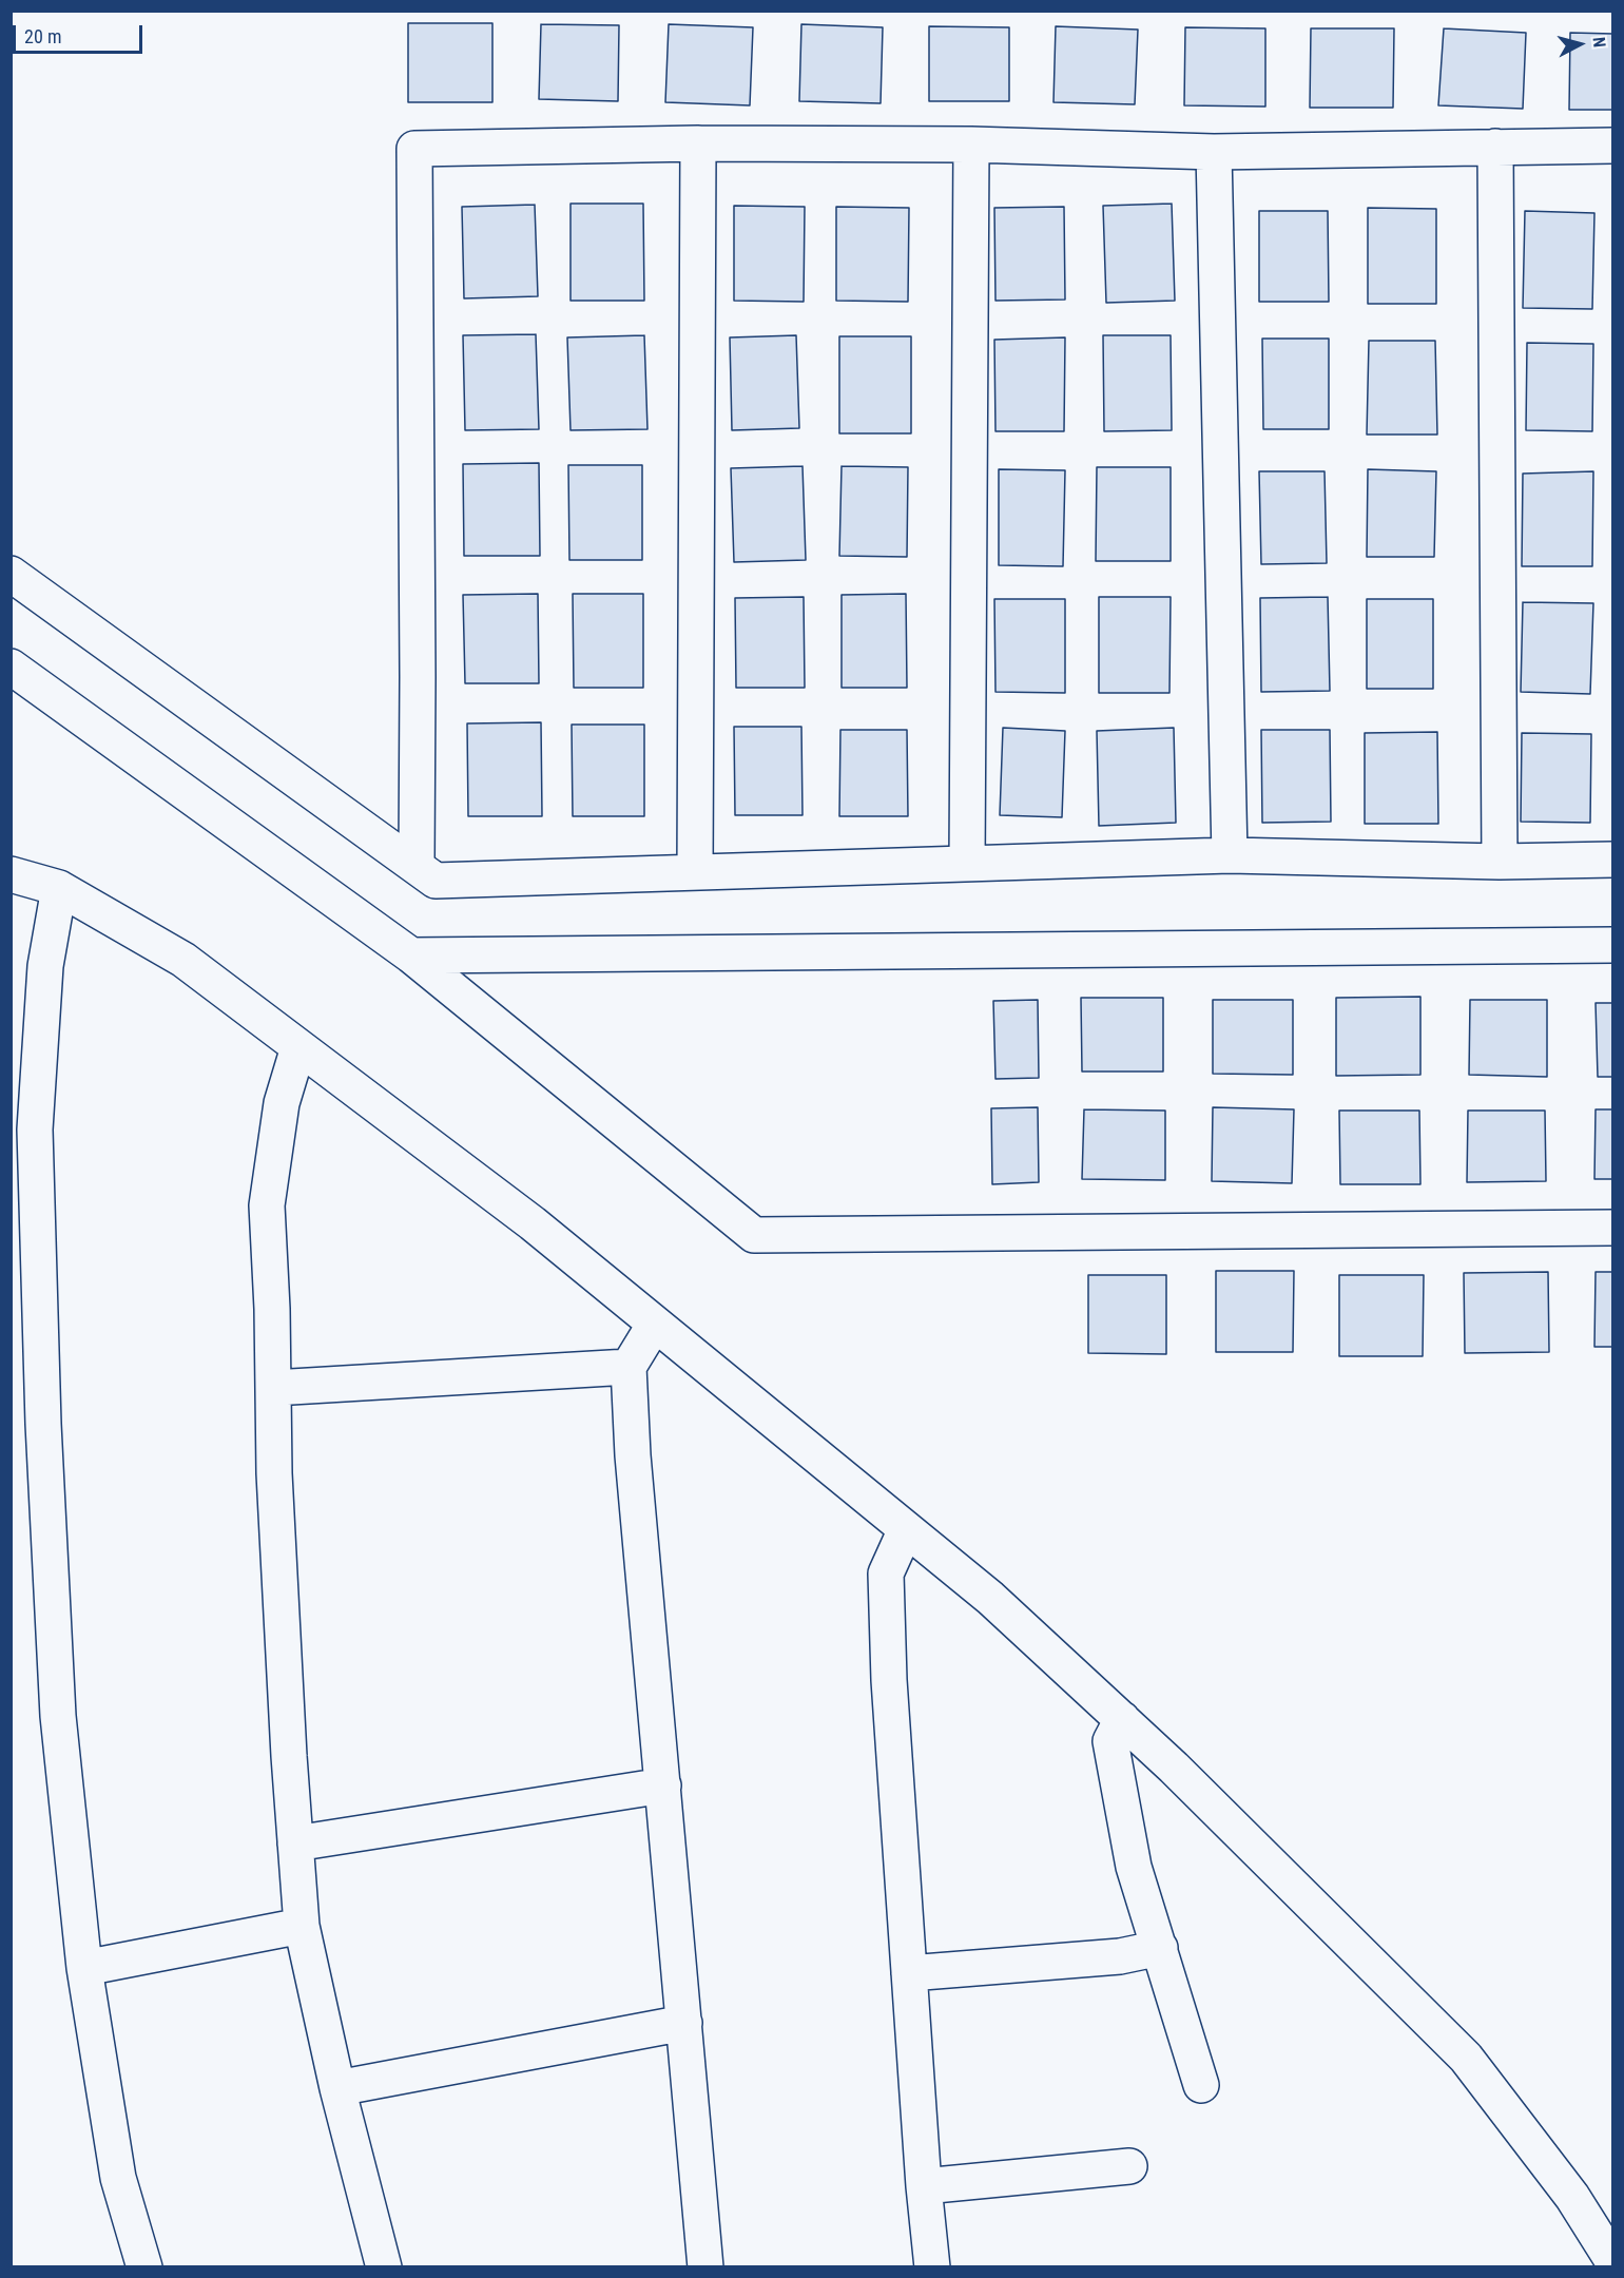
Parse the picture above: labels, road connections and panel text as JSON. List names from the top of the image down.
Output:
{
  "scale_bar": "20 m",
  "north": "right"
}
